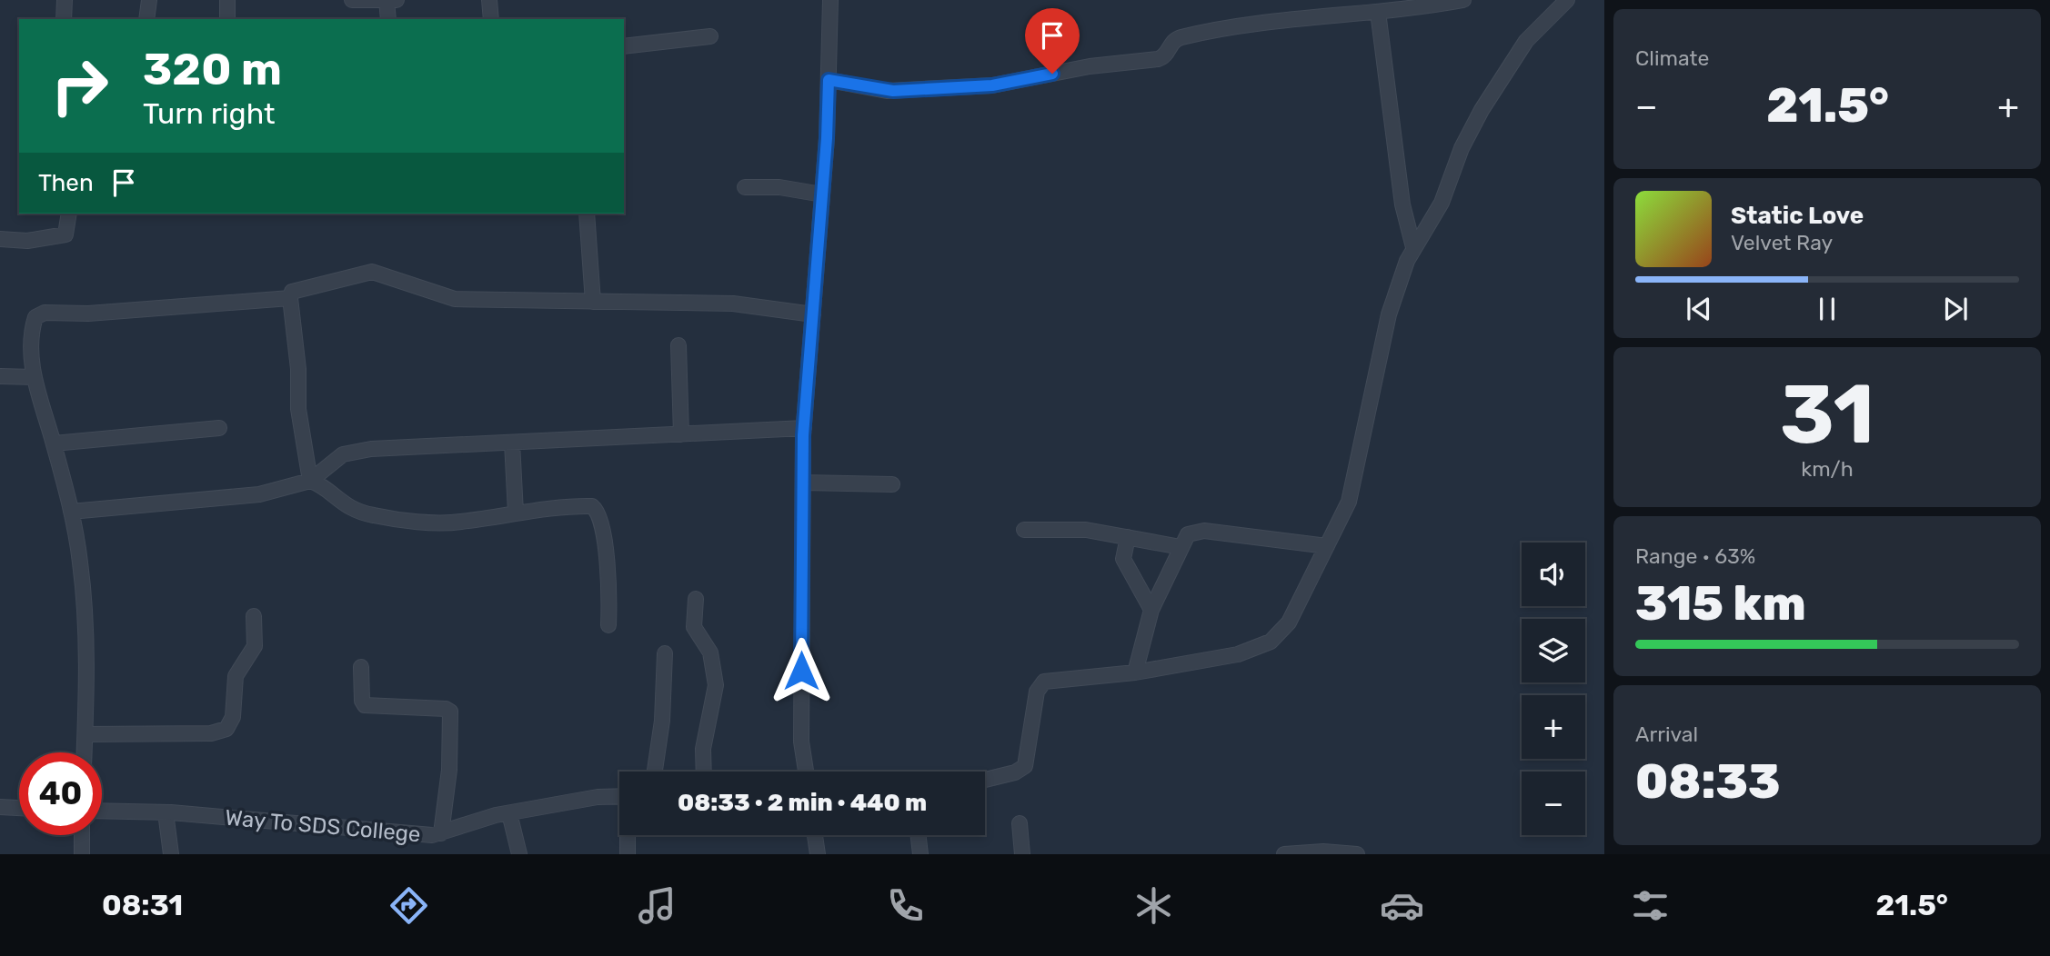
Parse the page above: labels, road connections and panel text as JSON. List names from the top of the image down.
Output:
{
  "streets": {
    "street": ["Way To SDS College"]
  },
  "page": {
    "tile": [
      "Climate",
      ["31", "km/h"],
      ["Range · 63%", "315 km"],
      ["Arrival", "08:33"]
    ],
    "turn": ["320 m", "Turn right"],
    "heat": ["−", "21.5°", "+"],
    "then": "Then",
    "song": ["Static Love", "Velvet Ray"],
    "map_buttons": ["+", "−"],
    "limit": "40",
    "trip": "08:33 · 2 min · 440 m",
    "tabs": ["08:31", "21.5°"]
  }
}
